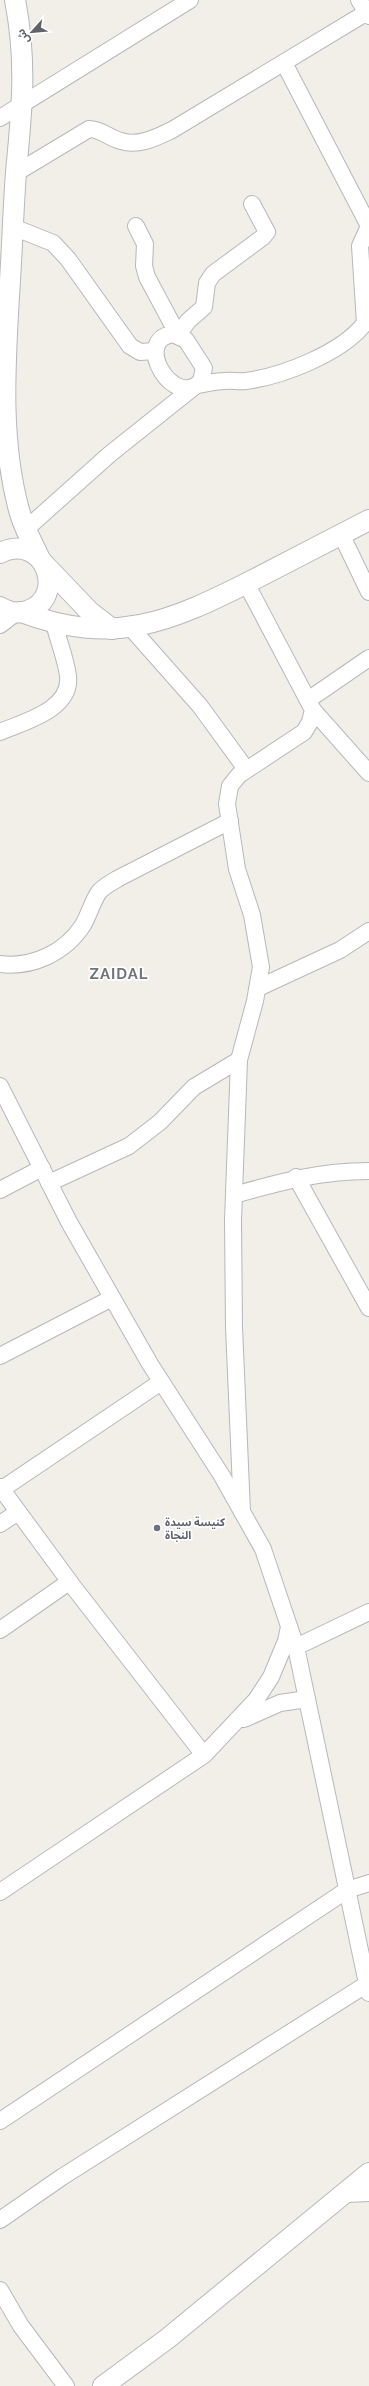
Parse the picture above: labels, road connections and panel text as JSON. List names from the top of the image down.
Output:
{
  "districts": ["ZAIDAL"],
  "places": ["كنيسة سيدة النجاة"],
  "north": "bottom left"
}
